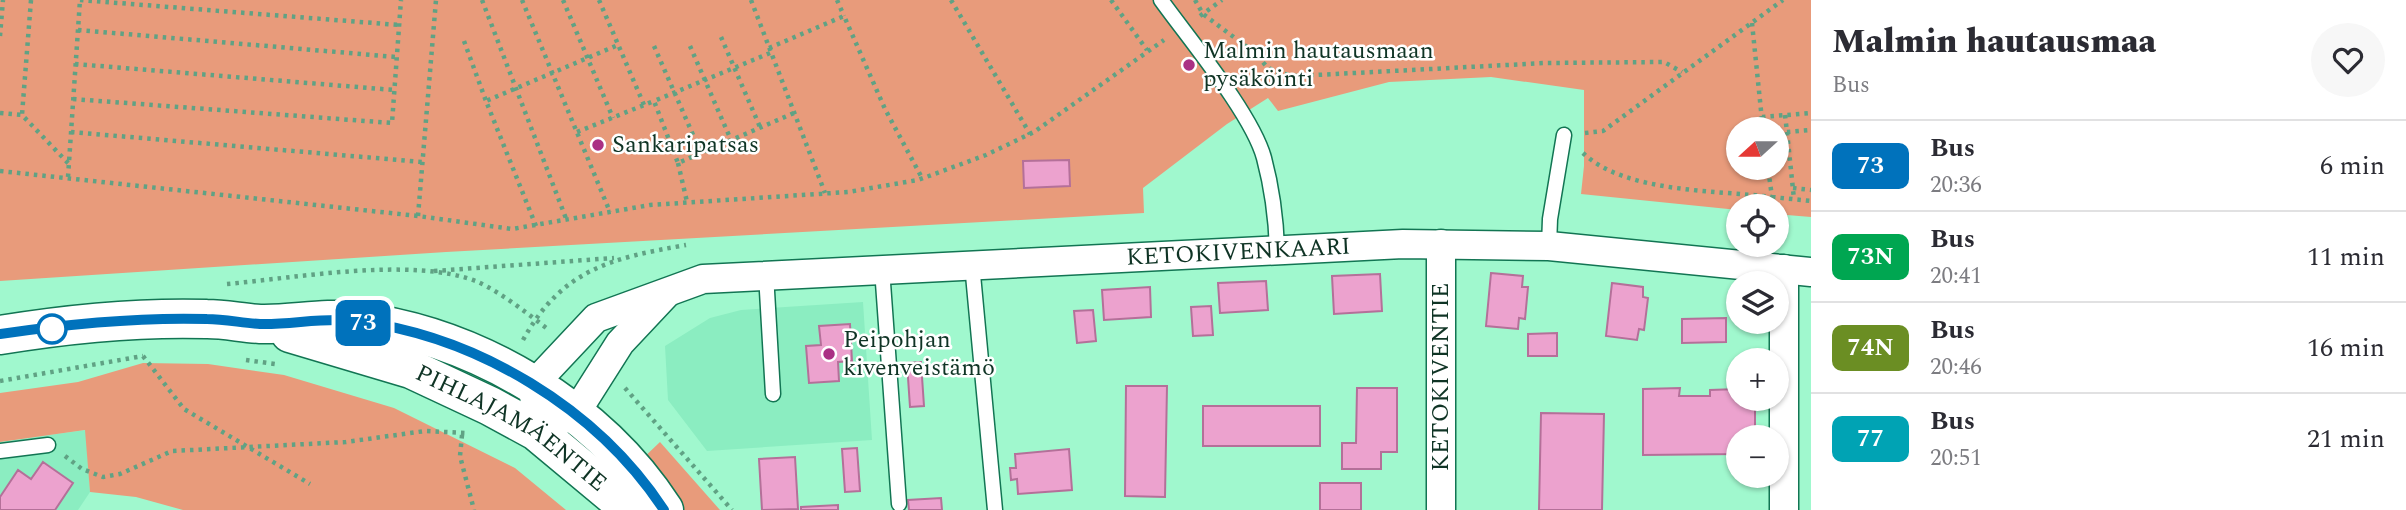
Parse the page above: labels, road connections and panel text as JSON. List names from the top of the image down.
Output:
{
  "streets": {
    "main road": ["PIHLAJAMÄENTIE"],
    "street": ["KETOKIVENKAARI", "KETOKIVENTIE"]
  },
  "crossings": [
    ["KETOKIVENKAARI", "KETOKIVENTIE"],
    ["KETOKIVENKAARI", "PIHLAJAMÄENTIE"]
  ],
  "places": ["Malmin hautausmaan pysäköinti", "Sankaripatsas", "Peipohjan kivenveistämö"],
  "lines": ["bus line 73"],
  "north": "left",
  "page": {
    "on_map": "73",
    "heading": ["Malmin hautausmaa", "Bus"],
    "map_buttons": ["+", "−"],
    "list": [
      {
        "mark": "73",
        "name": "Bus",
        "note": "20:36",
        "value": "6 min"
      },
      {
        "mark": "73N",
        "name": "Bus",
        "note": "20:41",
        "value": "11 min"
      },
      {
        "mark": "74N",
        "name": "Bus",
        "note": "20:46",
        "value": "16 min"
      },
      {
        "mark": "77",
        "name": "Bus",
        "note": "20:51",
        "value": "21 min"
      }
    ]
  }
}
